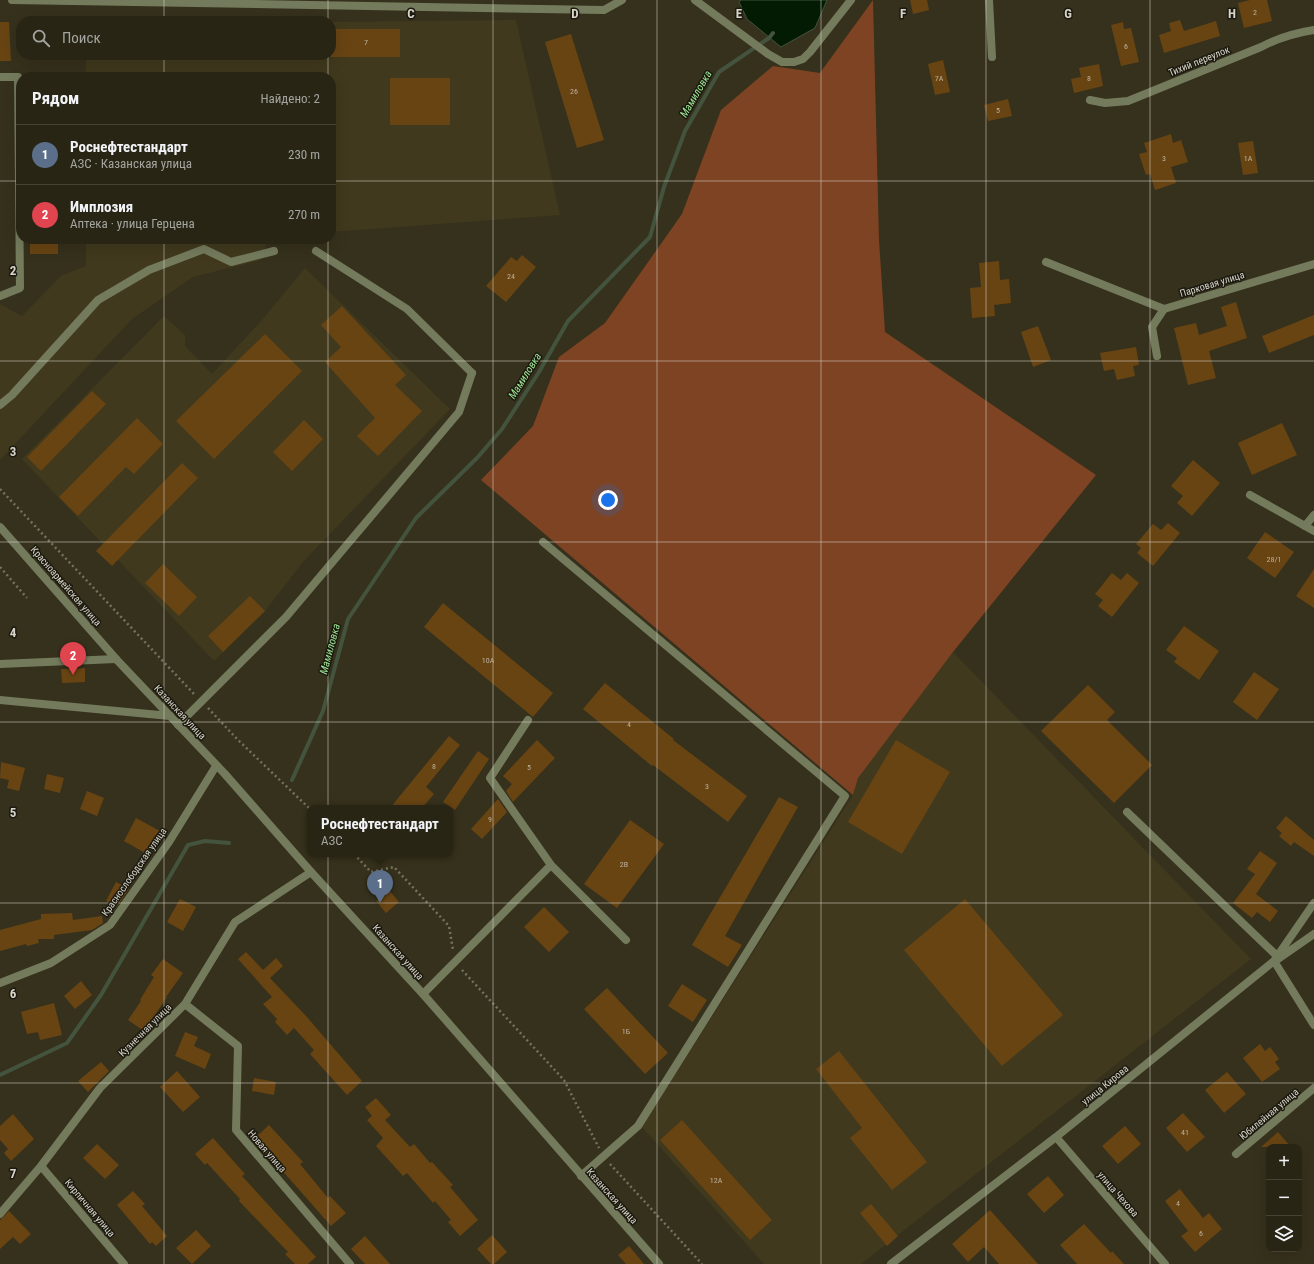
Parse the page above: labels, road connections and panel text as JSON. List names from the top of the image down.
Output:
{
  "streets": {
    "street": [
      "Тихий переулок",
      "Парковая улица",
      "Красноармейская улица",
      "Казанская улица",
      "Краснослободская улица",
      "Кузнечная улица",
      "улица Кирова",
      "Юбилейная улица",
      "Новая улица",
      "улица Чехова",
      "Кирпичная улица"
    ]
  },
  "crossings": [
    ["Красноармейская улица", "Казанская улица"],
    ["Казанская улица", "Краснослободская улица"],
    ["Казанская улица", "Кузнечная улица"],
    ["Кузнечная улица", "Новая улица"],
    ["Кузнечная улица", "Кирпичная улица"],
    ["улица Кирова", "улица Чехова"]
  ],
  "water": ["Мамиловка"],
  "house_numbers": [
    "2",
    "7",
    "6",
    "7А",
    "8",
    "26",
    "5",
    "3",
    "1А",
    "24",
    "28/1",
    "10А",
    "4",
    "8",
    "5",
    "3",
    "9",
    "2В",
    "1Б",
    "41",
    "12А",
    "4",
    "6"
  ],
  "page": {
    "search": "Поиск",
    "heading": ["Рядом", "Найдено: 2"],
    "list": [
      {
        "mark": "1",
        "name": "Роснефтестандарт",
        "note": "АЗС · Казанская улица",
        "value": "230 m"
      },
      {
        "mark": "2",
        "name": "Имплозия",
        "note": "Аптека · улица Герцена",
        "value": "270 m"
      }
    ],
    "pins": ["2", "1"],
    "popup": ["Роснефтестандарт", "АЗС"],
    "map_buttons": ["+", "−"]
  },
  "grid": {
    "columns": [
      "C",
      "D",
      "E",
      "F",
      "G",
      "H"
    ],
    "rows": [
      "2",
      "3",
      "4",
      "5",
      "6",
      "7"
    ]
  }
}
